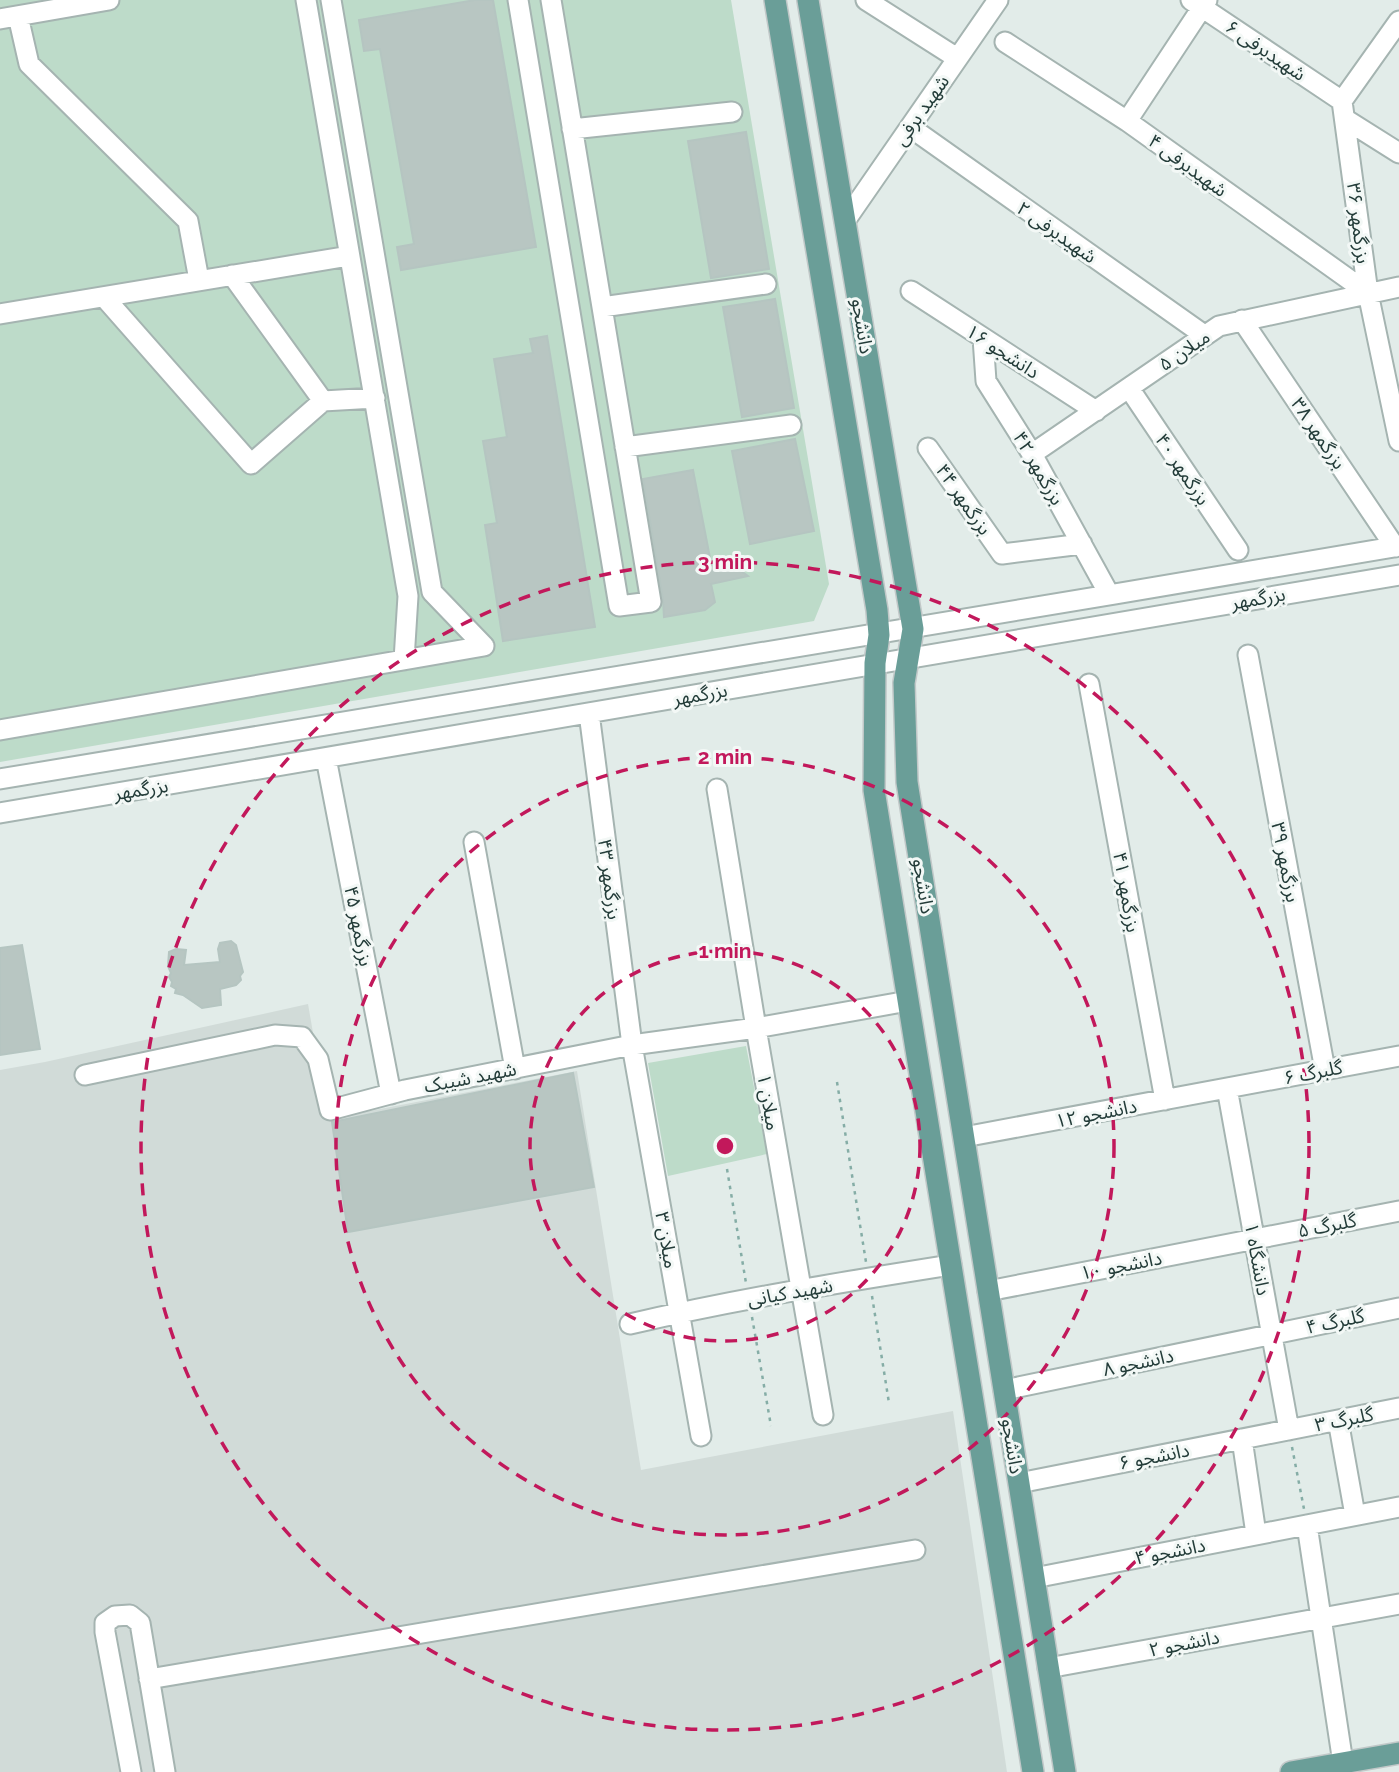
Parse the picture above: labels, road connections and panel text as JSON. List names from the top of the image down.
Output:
{
  "streets": {
    "main road": ["دانشجو"],
    "street": [
      "شهیدبرفی ۶",
      "شهید برفی",
      "شهیدبرفی ۴",
      "بزرگمهر ۳۶",
      "شهیدبرفی ۲",
      "میلان ۵",
      "دانشجو ۱۶",
      "بزرگمهر ۳۸",
      "بزرگمهر ۴۲",
      "بزرگمهر ۴۰",
      "بزرگمهر ۴۴",
      "بزرگمهر",
      "برزگمهر ۳۹",
      "بزرگمهر ۴۳",
      "بزرگمهر ۴۱",
      "بزرگمهر ۴۵",
      "گلبرگ ۶",
      "شهید شیبک",
      "میلان ۱",
      "دانشجو ۱۲",
      "گلبرگ ۵",
      "میلان ۳",
      "دانشگاه ۱",
      "دانشجو ۱۰",
      "شهید کیانی",
      "گلبرگ ۴",
      "دانشجو ۸",
      "گلبرگ ۳",
      "دانشجو ۶",
      "دانشجو ۴",
      "دانشجو ۲"
    ]
  },
  "crossings": [
    ["شهیدبرفی ۶", "بزرگمهر ۳۶"],
    ["شهید برفی", "شهیدبرفی ۲"],
    ["شهید برفی", "دانشجو"],
    ["شهیدبرفی ۴", "بزرگمهر ۳۶"],
    ["شهیدبرفی ۴", "میلان ۵"],
    ["بزرگمهر ۳۶", "میلان ۵"],
    ["شهیدبرفی ۲", "میلان ۵"],
    ["دانشجو", "بزرگمهر"],
    ["دانشجو", "شهید شیبک"],
    ["دانشجو", "دانشجو ۱۲"],
    ["دانشجو", "دانشجو ۱۰"],
    ["دانشجو", "شهید کیانی"],
    ["دانشجو", "دانشجو ۸"],
    ["دانشجو", "دانشجو ۶"],
    ["دانشجو", "دانشجو ۴"],
    ["دانشجو", "دانشجو ۲"],
    ["میلان ۵", "دانشجو ۱۶"],
    ["میلان ۵", "بزرگمهر ۳۸"],
    ["میلان ۵", "بزرگمهر ۴۲"],
    ["میلان ۵", "بزرگمهر ۴۰"],
    ["دانشجو ۱۶", "بزرگمهر ۴۲"],
    ["بزرگمهر ۳۸", "بزرگمهر"],
    ["بزرگمهر ۴۲", "بزرگمهر ۴۴"],
    ["بزرگمهر ۴۲", "بزرگمهر"],
    ["بزرگمهر", "بزرگمهر ۴۳"],
    ["بزرگمهر", "بزرگمهر ۴۵"],
    ["برزگمهر ۳۹", "گلبرگ ۶"],
    ["بزرگمهر ۴۳", "شهید شیبک"],
    ["بزرگمهر ۴۳", "میلان ۳"],
    ["بزرگمهر ۴۱", "دانشجو ۱۲"],
    ["بزرگمهر ۴۵", "شهید شیبک"],
    ["گلبرگ ۶", "دانشجو ۱۲"],
    ["گلبرگ ۶", "دانشگاه ۱"],
    ["شهید شیبک", "میلان ۱"],
    ["شهید شیبک", "میلان ۳"],
    ["میلان ۱", "شهید کیانی"],
    ["دانشجو ۱۲", "دانشگاه ۱"],
    ["گلبرگ ۵", "دانشگاه ۱"],
    ["گلبرگ ۵", "دانشجو ۱۰"],
    ["میلان ۳", "شهید کیانی"],
    ["دانشگاه ۱", "دانشجو ۱۰"],
    ["دانشگاه ۱", "گلبرگ ۴"],
    ["دانشگاه ۱", "دانشجو ۸"],
    ["دانشگاه ۱", "گلبرگ ۳"],
    ["دانشگاه ۱", "دانشجو ۶"],
    ["گلبرگ ۴", "دانشجو ۸"],
    ["گلبرگ ۳", "دانشجو ۶"]
  ],
  "rings": ["3 min", "2 min", "1 min"]
}
